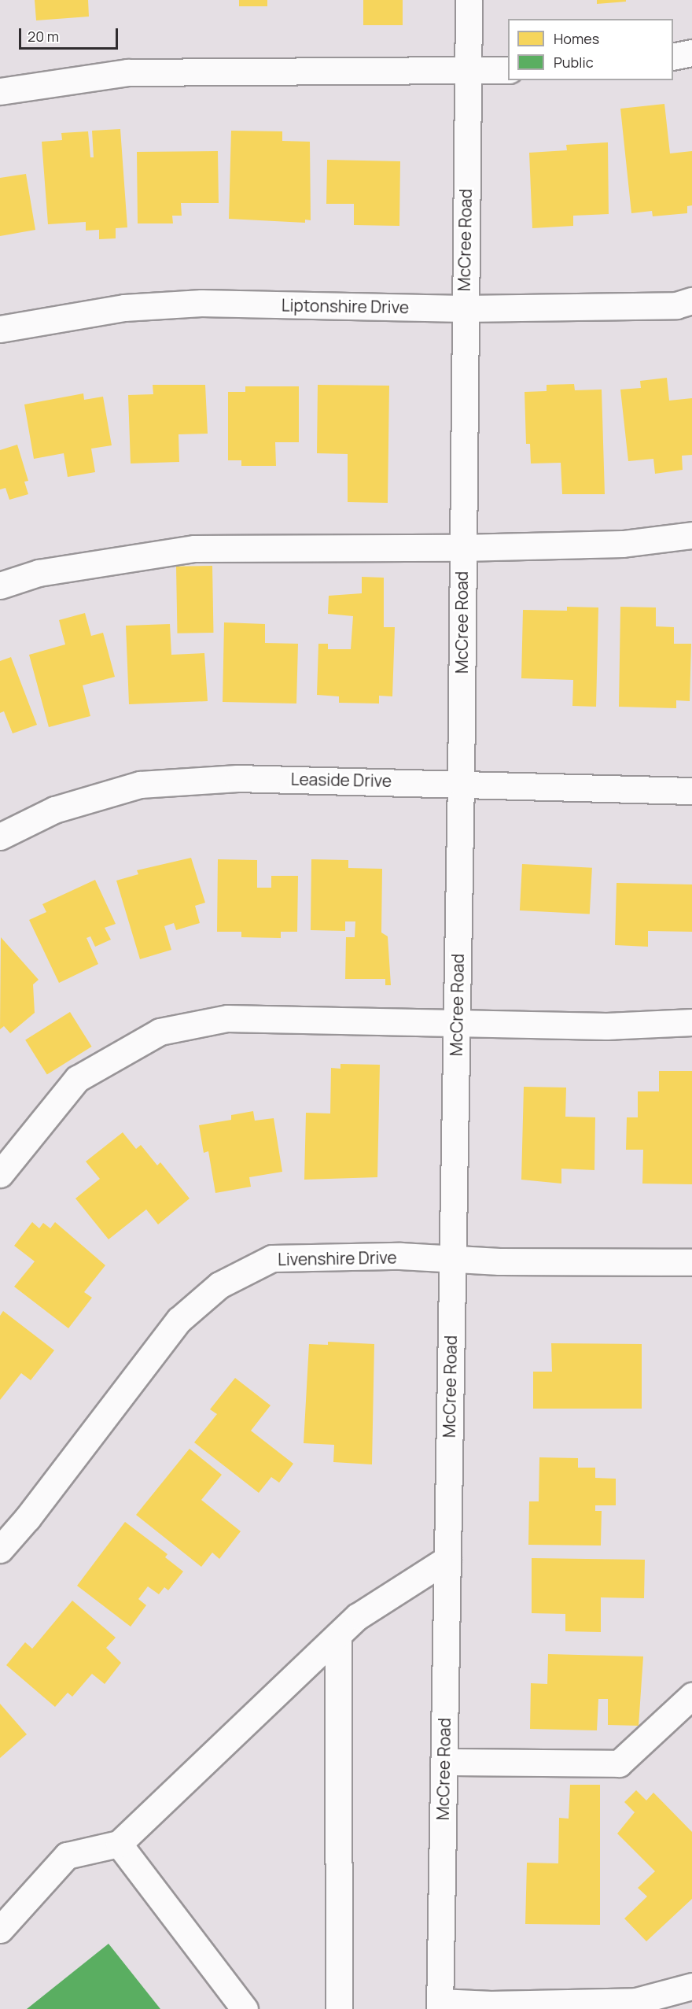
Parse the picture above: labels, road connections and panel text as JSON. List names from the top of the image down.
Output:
{
  "streets": {
    "street": [
      "McCree Road",
      "Liptonshire Drive",
      "Leaside Drive",
      "Livenshire Drive"
    ]
  },
  "crossings": [
    ["McCree Road", "Liptonshire Drive"],
    ["McCree Road", "Leaside Drive"],
    ["McCree Road", "Livenshire Drive"]
  ],
  "legend": ["Homes", "Public"],
  "scale_bar": "20 m"
}
